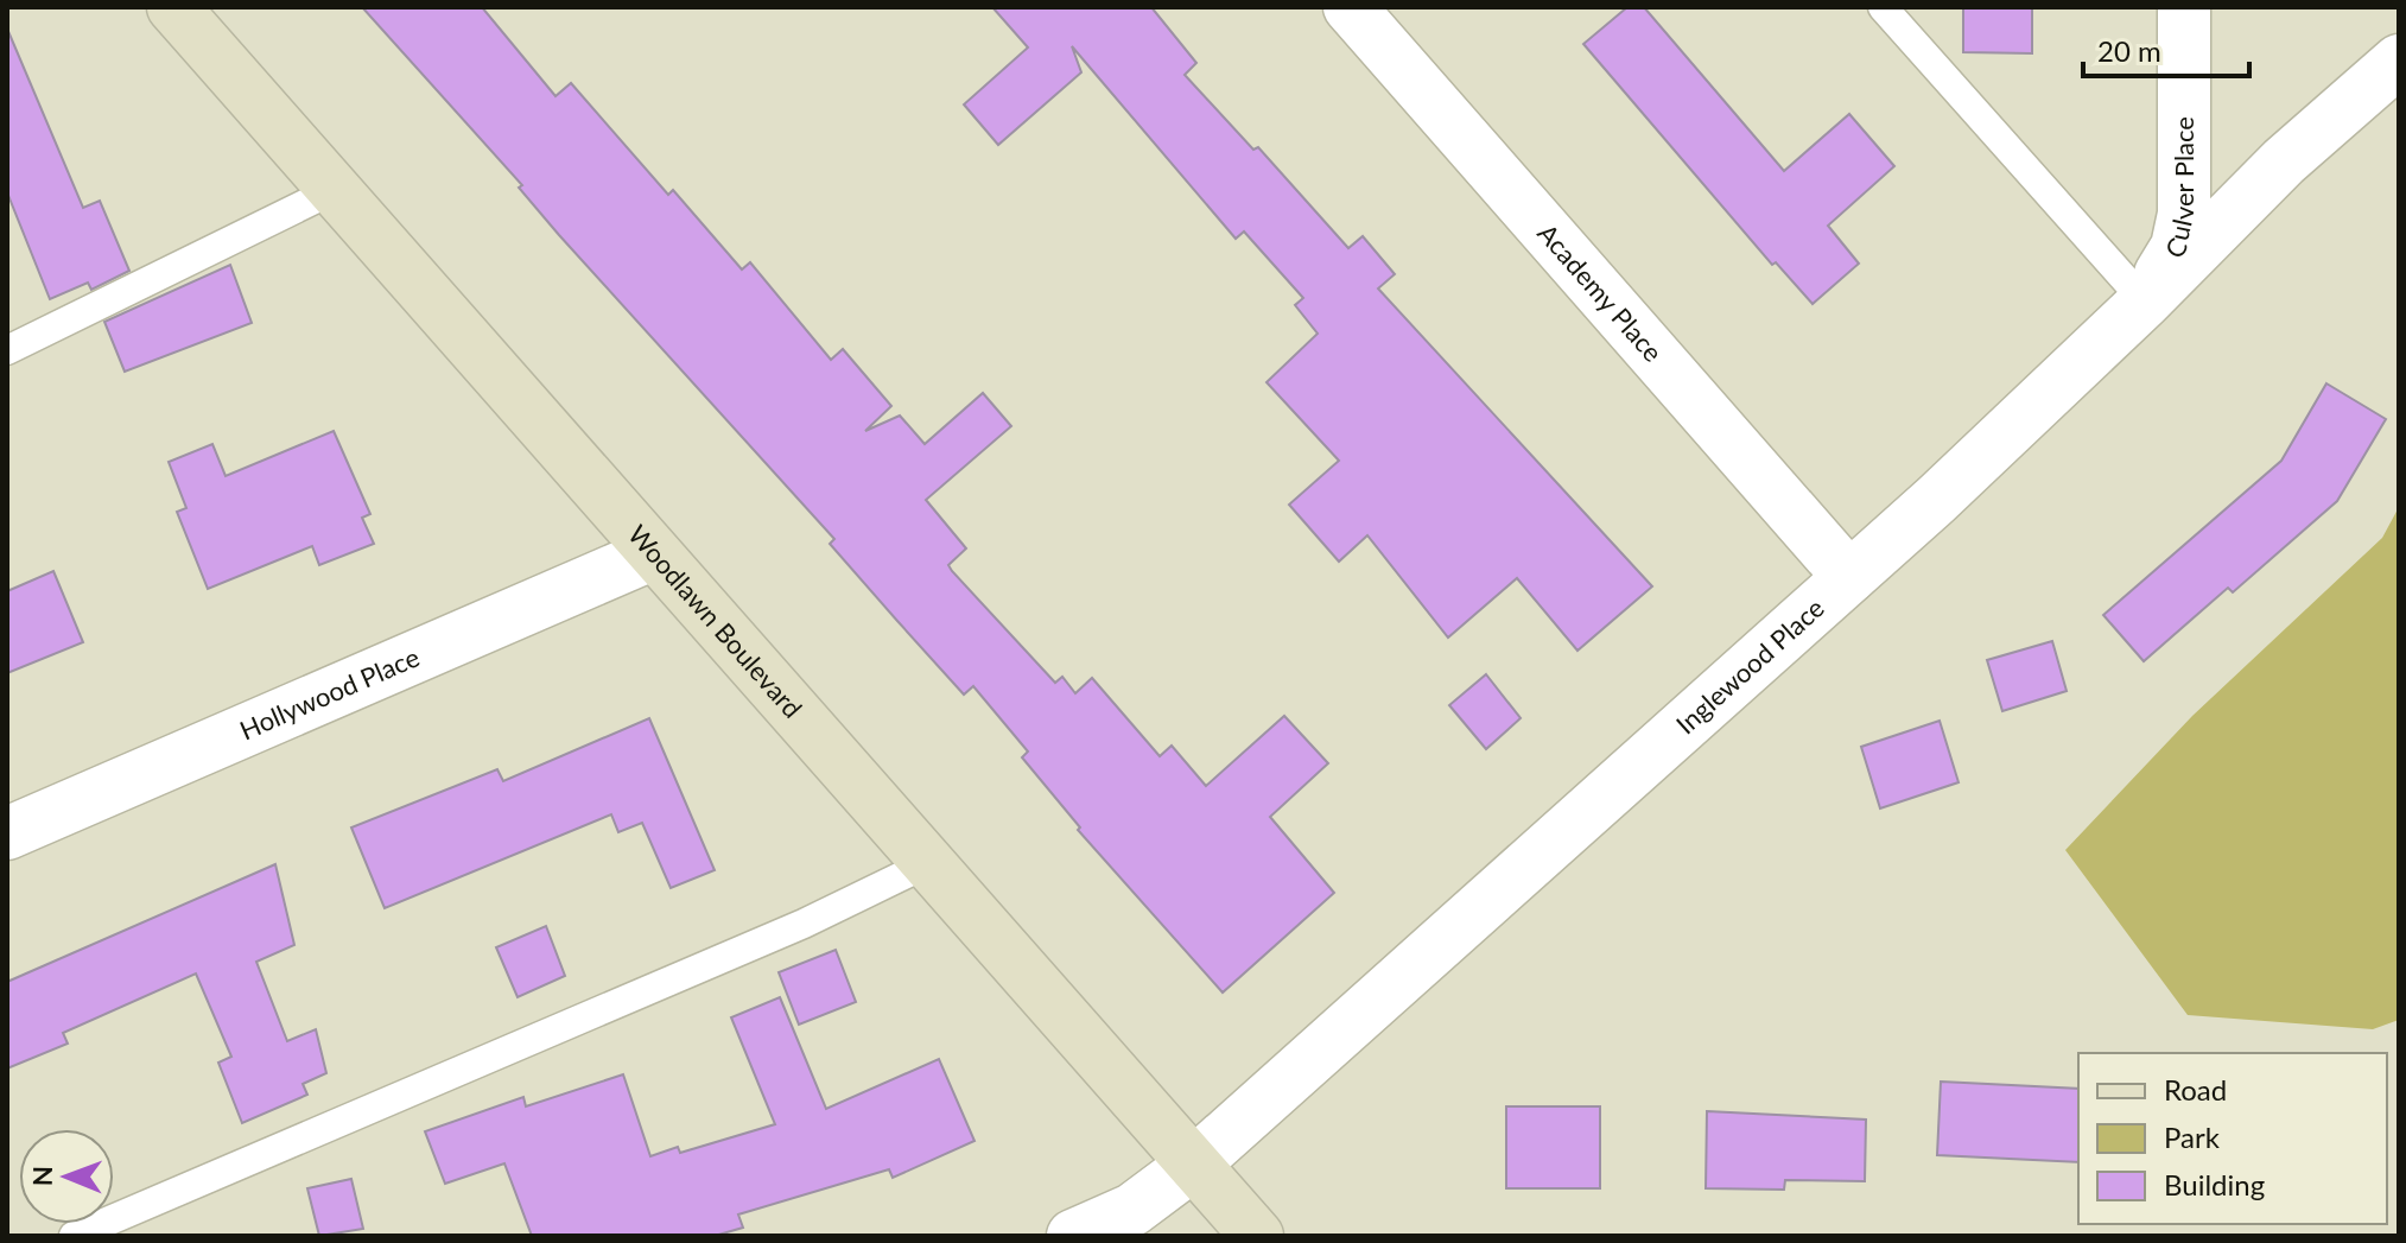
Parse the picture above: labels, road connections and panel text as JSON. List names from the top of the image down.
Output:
{
  "streets": {
    "street": [
      "Culver Place",
      "Academy Place",
      "Woodlawn Boulevard",
      "Inglewood Place",
      "Hollywood Place"
    ]
  },
  "crossings": [
    ["Culver Place", "Inglewood Place"],
    ["Academy Place", "Inglewood Place"],
    ["Woodlawn Boulevard", "Inglewood Place"],
    ["Woodlawn Boulevard", "Hollywood Place"]
  ],
  "legend": ["Road", "Park", "Building"],
  "scale_bar": "20 m",
  "north": "left"
}
